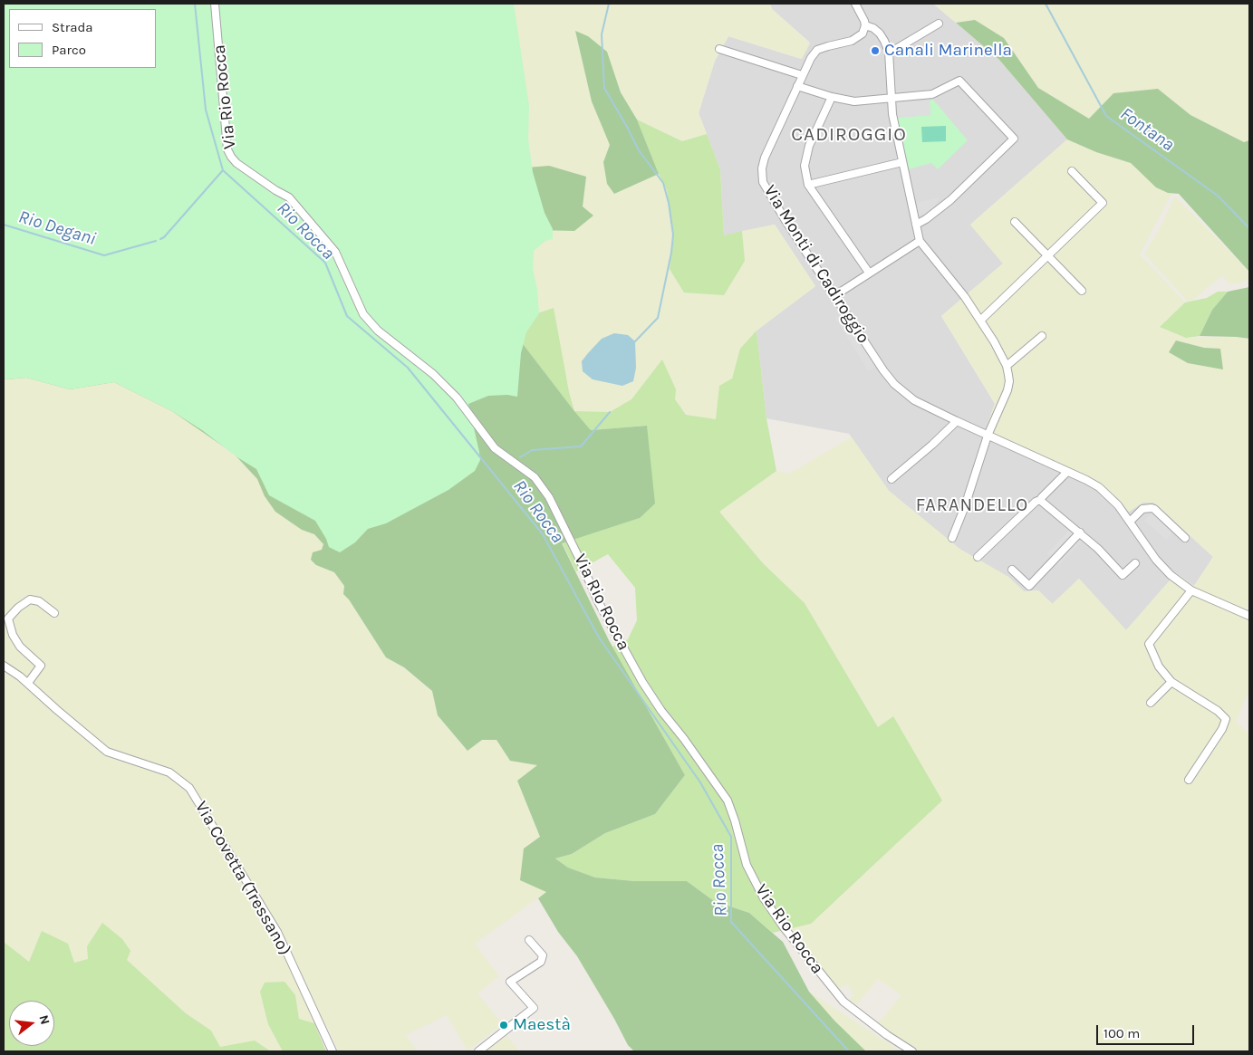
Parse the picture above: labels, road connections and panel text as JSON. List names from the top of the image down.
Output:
{
  "streets": {
    "street": ["Via Rio Rocca", "Via Monti di Cadiroggio", "Via Covetta (Tressano)"]
  },
  "districts": ["CADIROGGIO", "FARANDELLO"],
  "water": ["Fontana", "Rio Degani", "Rio Rocca"],
  "places": ["Canali Marinella", "Maestà"],
  "legend": ["Strada", "Parco"],
  "scale_bar": "100 m",
  "north": "right"
}
